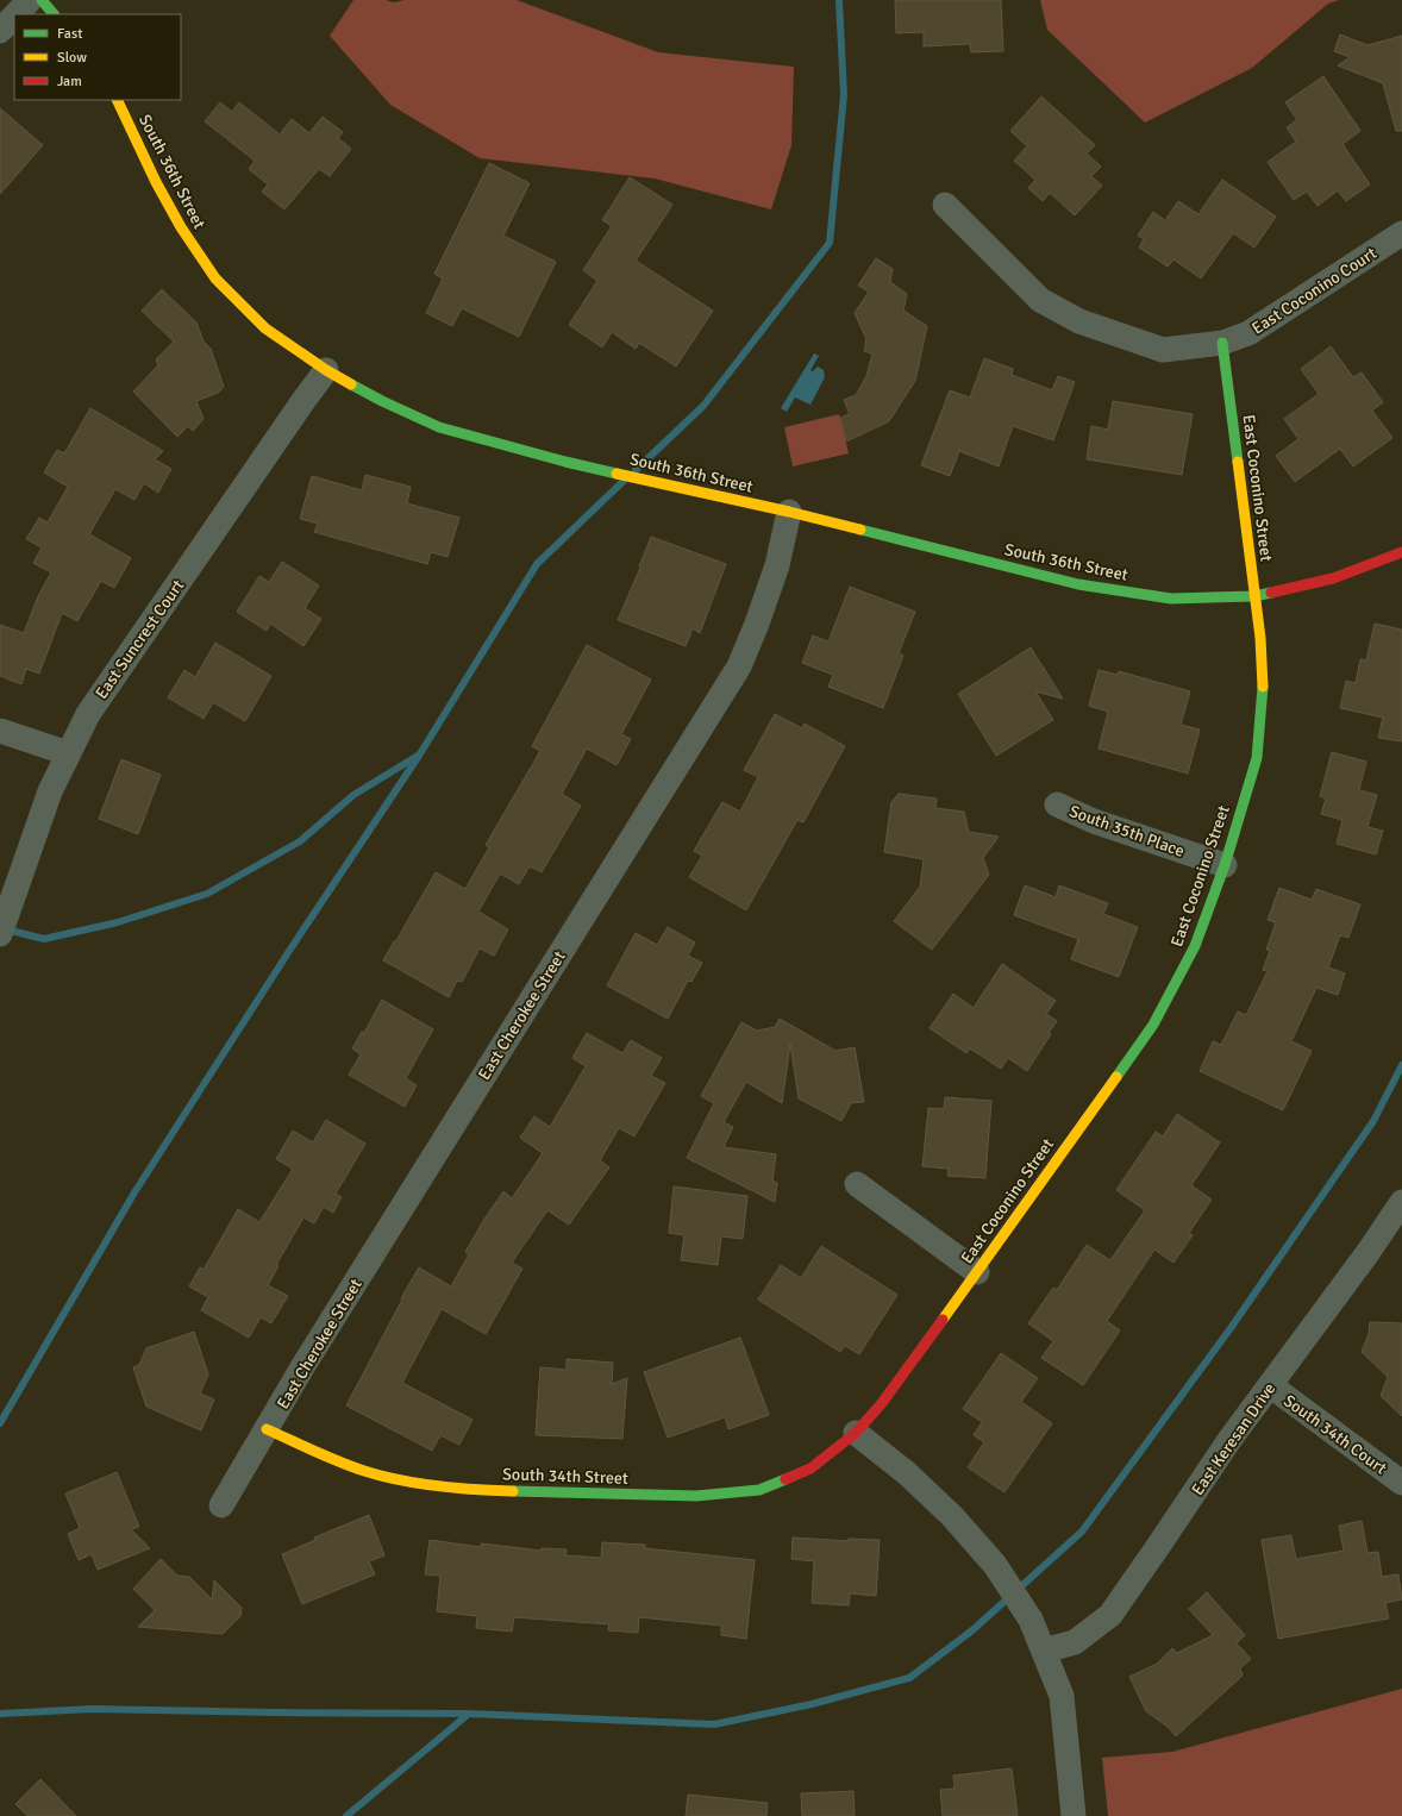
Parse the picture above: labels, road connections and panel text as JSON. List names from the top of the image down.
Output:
{
  "streets": {
    "street": [
      "South 36th Street",
      "East Coconino Court",
      "East Coconino Street",
      "East Suncrest Court",
      "South 35th Place",
      "East Cherokee Street",
      "South 34th Court",
      "East Keresan Drive",
      "South 34th Street"
    ]
  },
  "crossings": [
    ["South 36th Street", "East Coconino Street"],
    ["South 36th Street", "East Suncrest Court"],
    ["South 36th Street", "East Cherokee Street"],
    ["East Coconino Court", "East Coconino Street"],
    ["East Coconino Street", "South 35th Place"],
    ["East Coconino Street", "South 34th Street"],
    ["East Cherokee Street", "South 34th Street"],
    ["South 34th Court", "East Keresan Drive"]
  ],
  "legend": ["Fast", "Slow", "Jam"]
}
